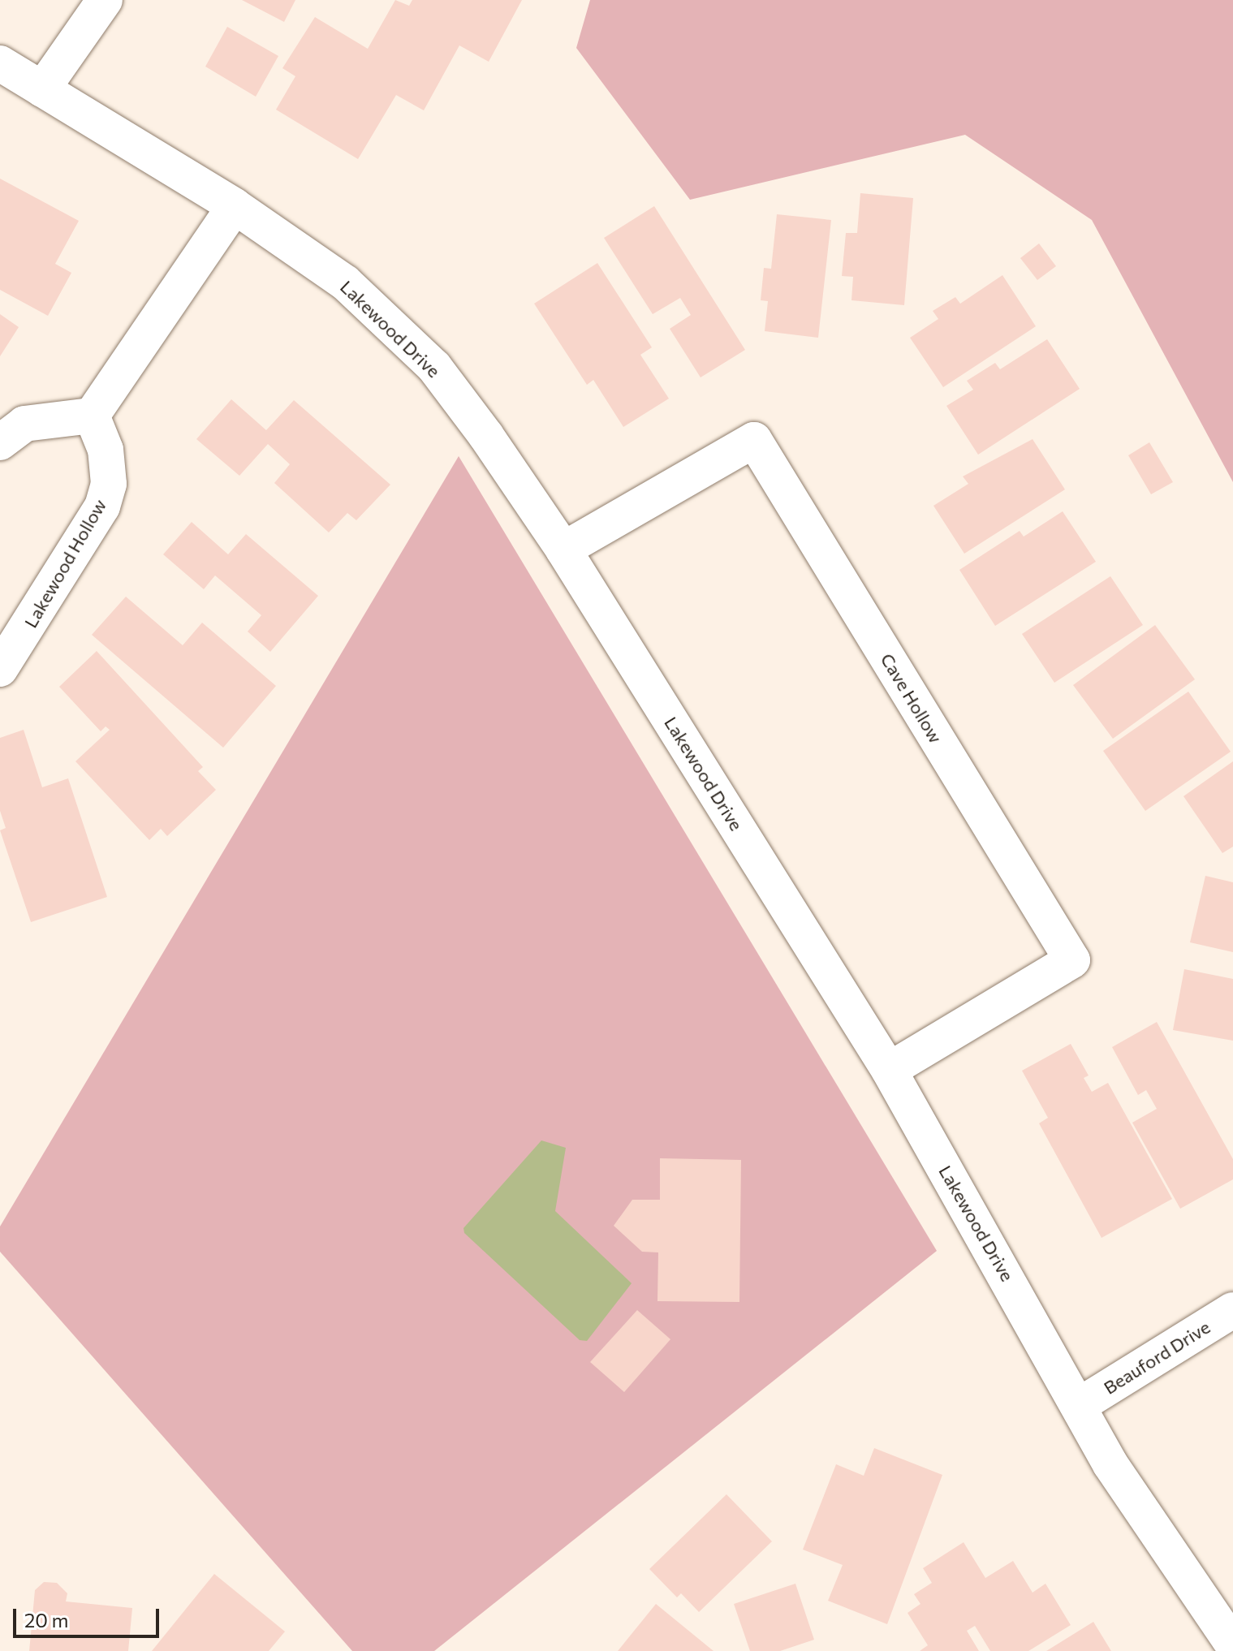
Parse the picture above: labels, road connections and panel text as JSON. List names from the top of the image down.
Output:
{
  "streets": {
    "street": [
      "Lakewood Drive",
      "Lakewood Hollow",
      "Cave Hollow",
      "Beauford Drive"
    ]
  },
  "crossings": [
    ["Lakewood Drive", "Cave Hollow"],
    ["Lakewood Drive", "Beauford Drive"]
  ],
  "scale_bar": "20 m"
}
